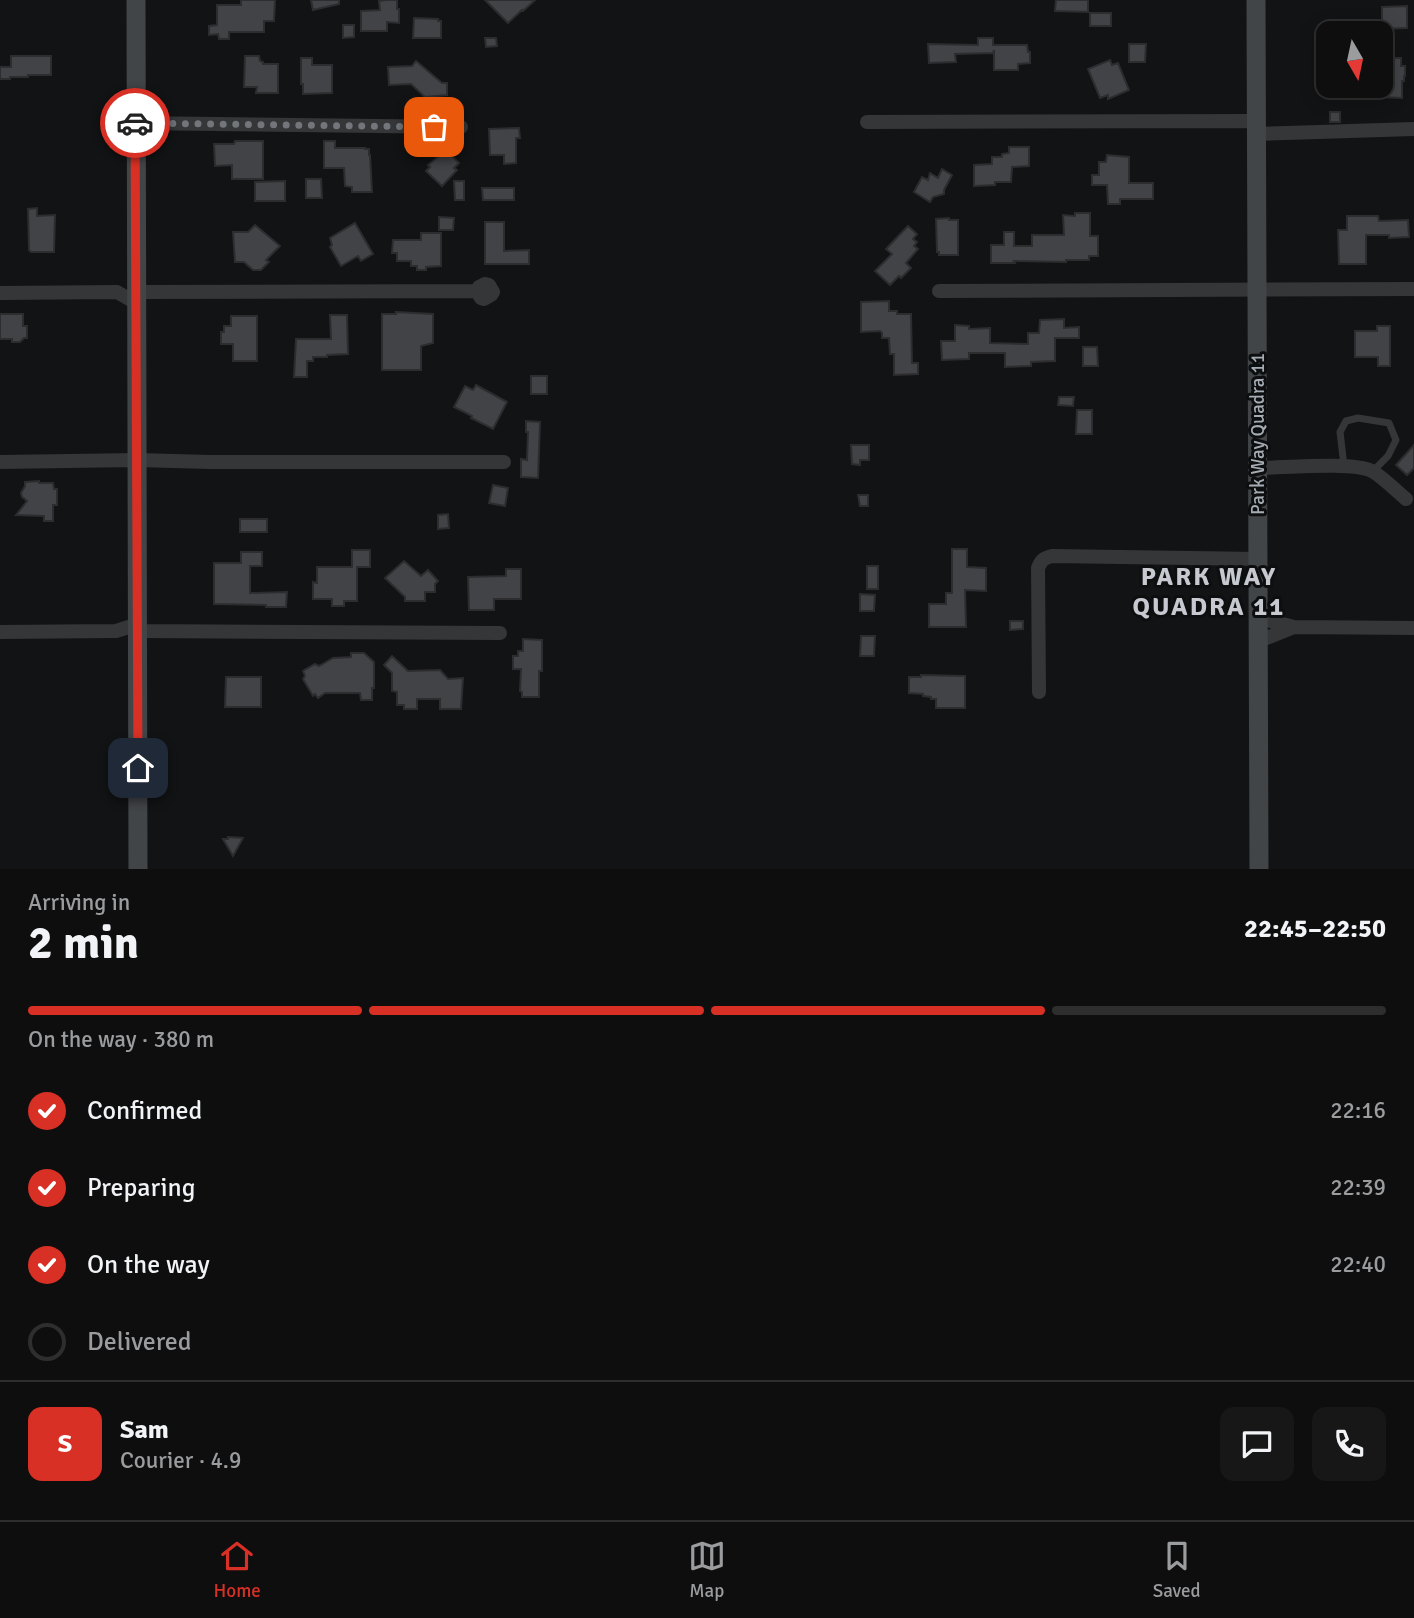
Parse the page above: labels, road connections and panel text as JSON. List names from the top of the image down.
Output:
{
  "streets": {
    "street": ["Park Way Quadra 11"]
  },
  "districts": ["PARK WAY QUADRA 11"],
  "north": "bottom",
  "page": {
    "heading": ["2 min", "Arriving in", "22:45–22:50"],
    "panel": ["Sam", "Courier · 4.9"],
    "bar": "On the way · 380 m",
    "list": [
      ["Confirmed", "22:16"],
      ["Preparing", "22:39"],
      ["On the way", "22:40"],
      "Delivered"
    ],
    "round": "S",
    "tabs": ["Home", "Map", "Saved"]
  }
}
